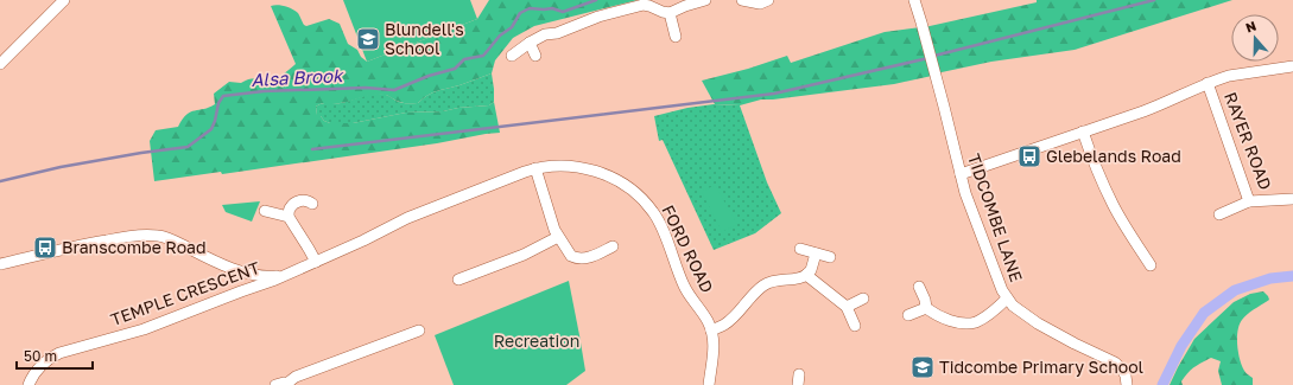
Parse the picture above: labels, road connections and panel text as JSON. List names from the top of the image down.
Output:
{
  "streets": {
    "street": [
      "RAYER ROAD",
      "TIDCOMBE LANE",
      "FORD ROAD",
      "TEMPLE CRESCENT"
    ]
  },
  "crossings": [
    ["FORD ROAD", "TEMPLE CRESCENT"]
  ],
  "water": ["Alsa Brook"],
  "parks": ["Recreation"],
  "places": {
    "school or university": ["Blundell's School", "Tidcombe Primary School"],
    "bus stop": ["Glebelands Road", "Branscombe Road"]
  },
  "scale_bar": "50 m",
  "north": "top"
}
